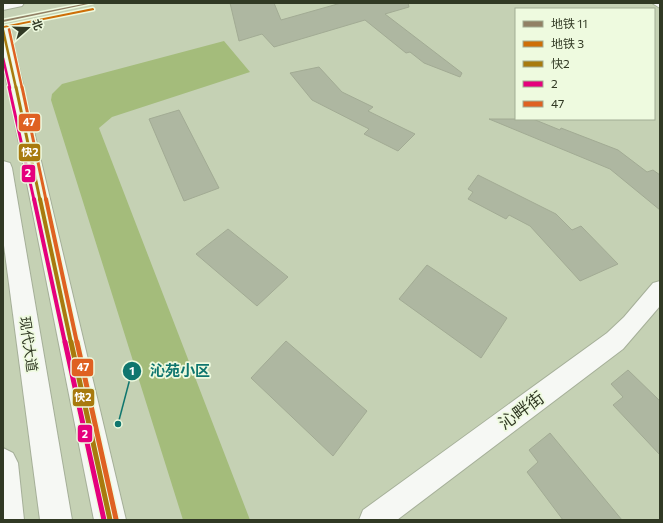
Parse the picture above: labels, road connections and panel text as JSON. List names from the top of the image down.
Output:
{
  "streets": {
    "main road": ["现代大道"],
    "street": ["沁畔街"]
  },
  "places": ["沁苑小区"],
  "lines": [
    "metro line 11",
    "metro line 3",
    "transit line 47",
    "transit line 快2",
    "transit line 2"
  ],
  "legend": [
    "地铁 11",
    "地铁 3",
    "快2",
    "2",
    "47"
  ],
  "north": "right"
}
